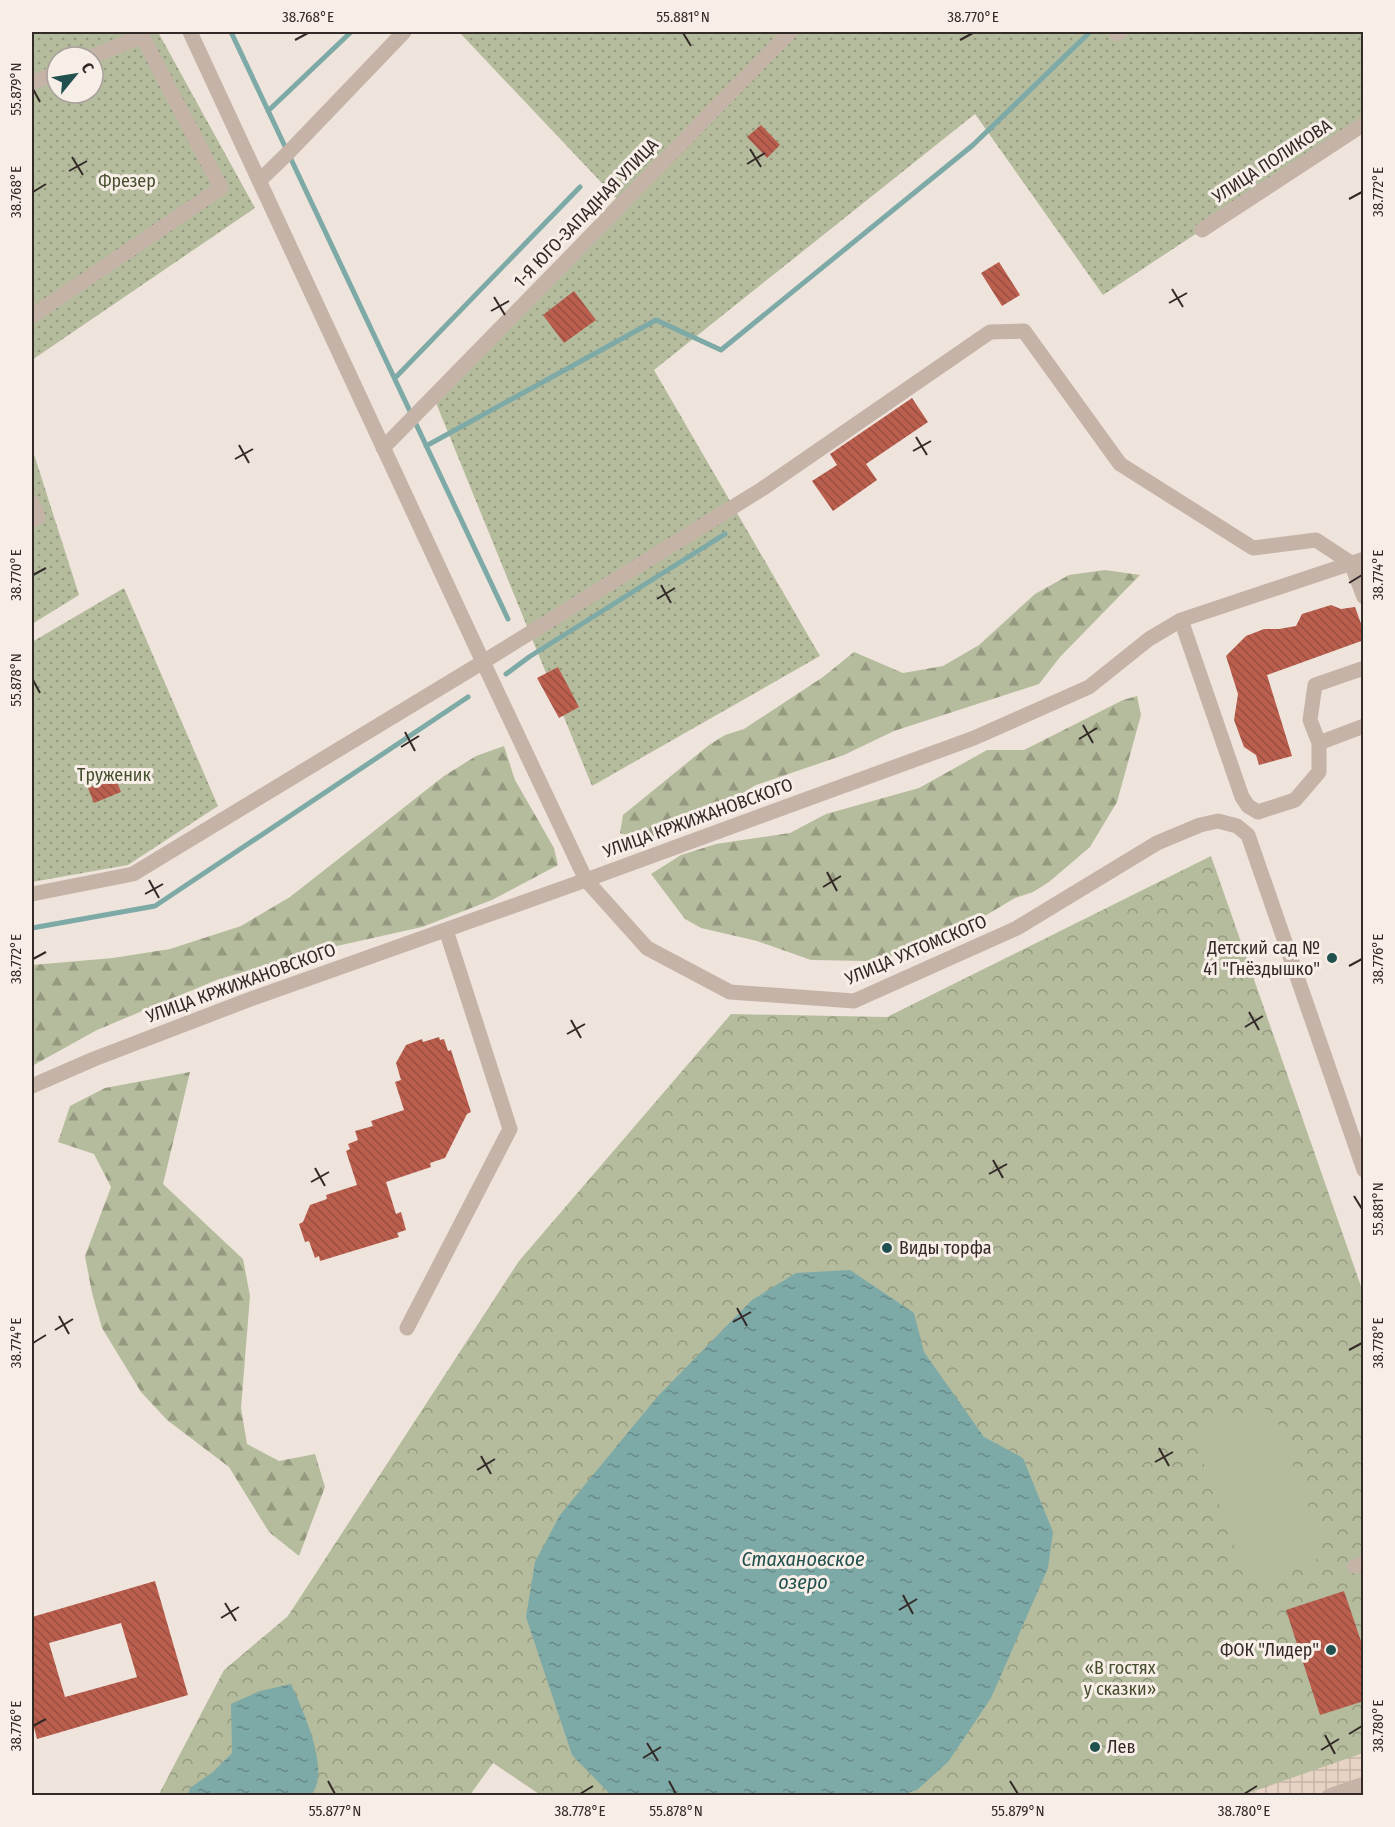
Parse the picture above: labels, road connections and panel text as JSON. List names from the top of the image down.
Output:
{
  "streets": {
    "street": [
      "УЛИЦА ПОЛИКОВА",
      "1-Я ЮГО-ЗАПАДНАЯ УЛИЦА",
      "УЛИЦА КРЖИЖАНОВСКОГО",
      "УЛИЦА УХТОМСКОГО"
    ]
  },
  "crossings": [
    ["1-Я ЮГО-ЗАПАДНАЯ УЛИЦА", "УЛИЦА УХТОМСКОГО"],
    ["УЛИЦА КРЖИЖАНОВСКОГО", "УЛИЦА УХТОМСКОГО"]
  ],
  "water": ["Стахановское озеро"],
  "parks": ["Фрезер", "Труженик", "«В гостях у сказки»"],
  "places": [
    "Детский сад № 41 \"Гнёздышко\"",
    "Виды торфа",
    "ФОК \"Лидер\"",
    "Лев"
  ],
  "north": "top right",
  "coordinates": [
    "38.768°E",
    "55.881°N",
    "38.770°E",
    "55.879°N",
    "38.772°E",
    "38.774°E",
    "55.878°N",
    "38.776°E",
    "38.778°E",
    "38.780°E",
    "55.877°N"
  ]
}
